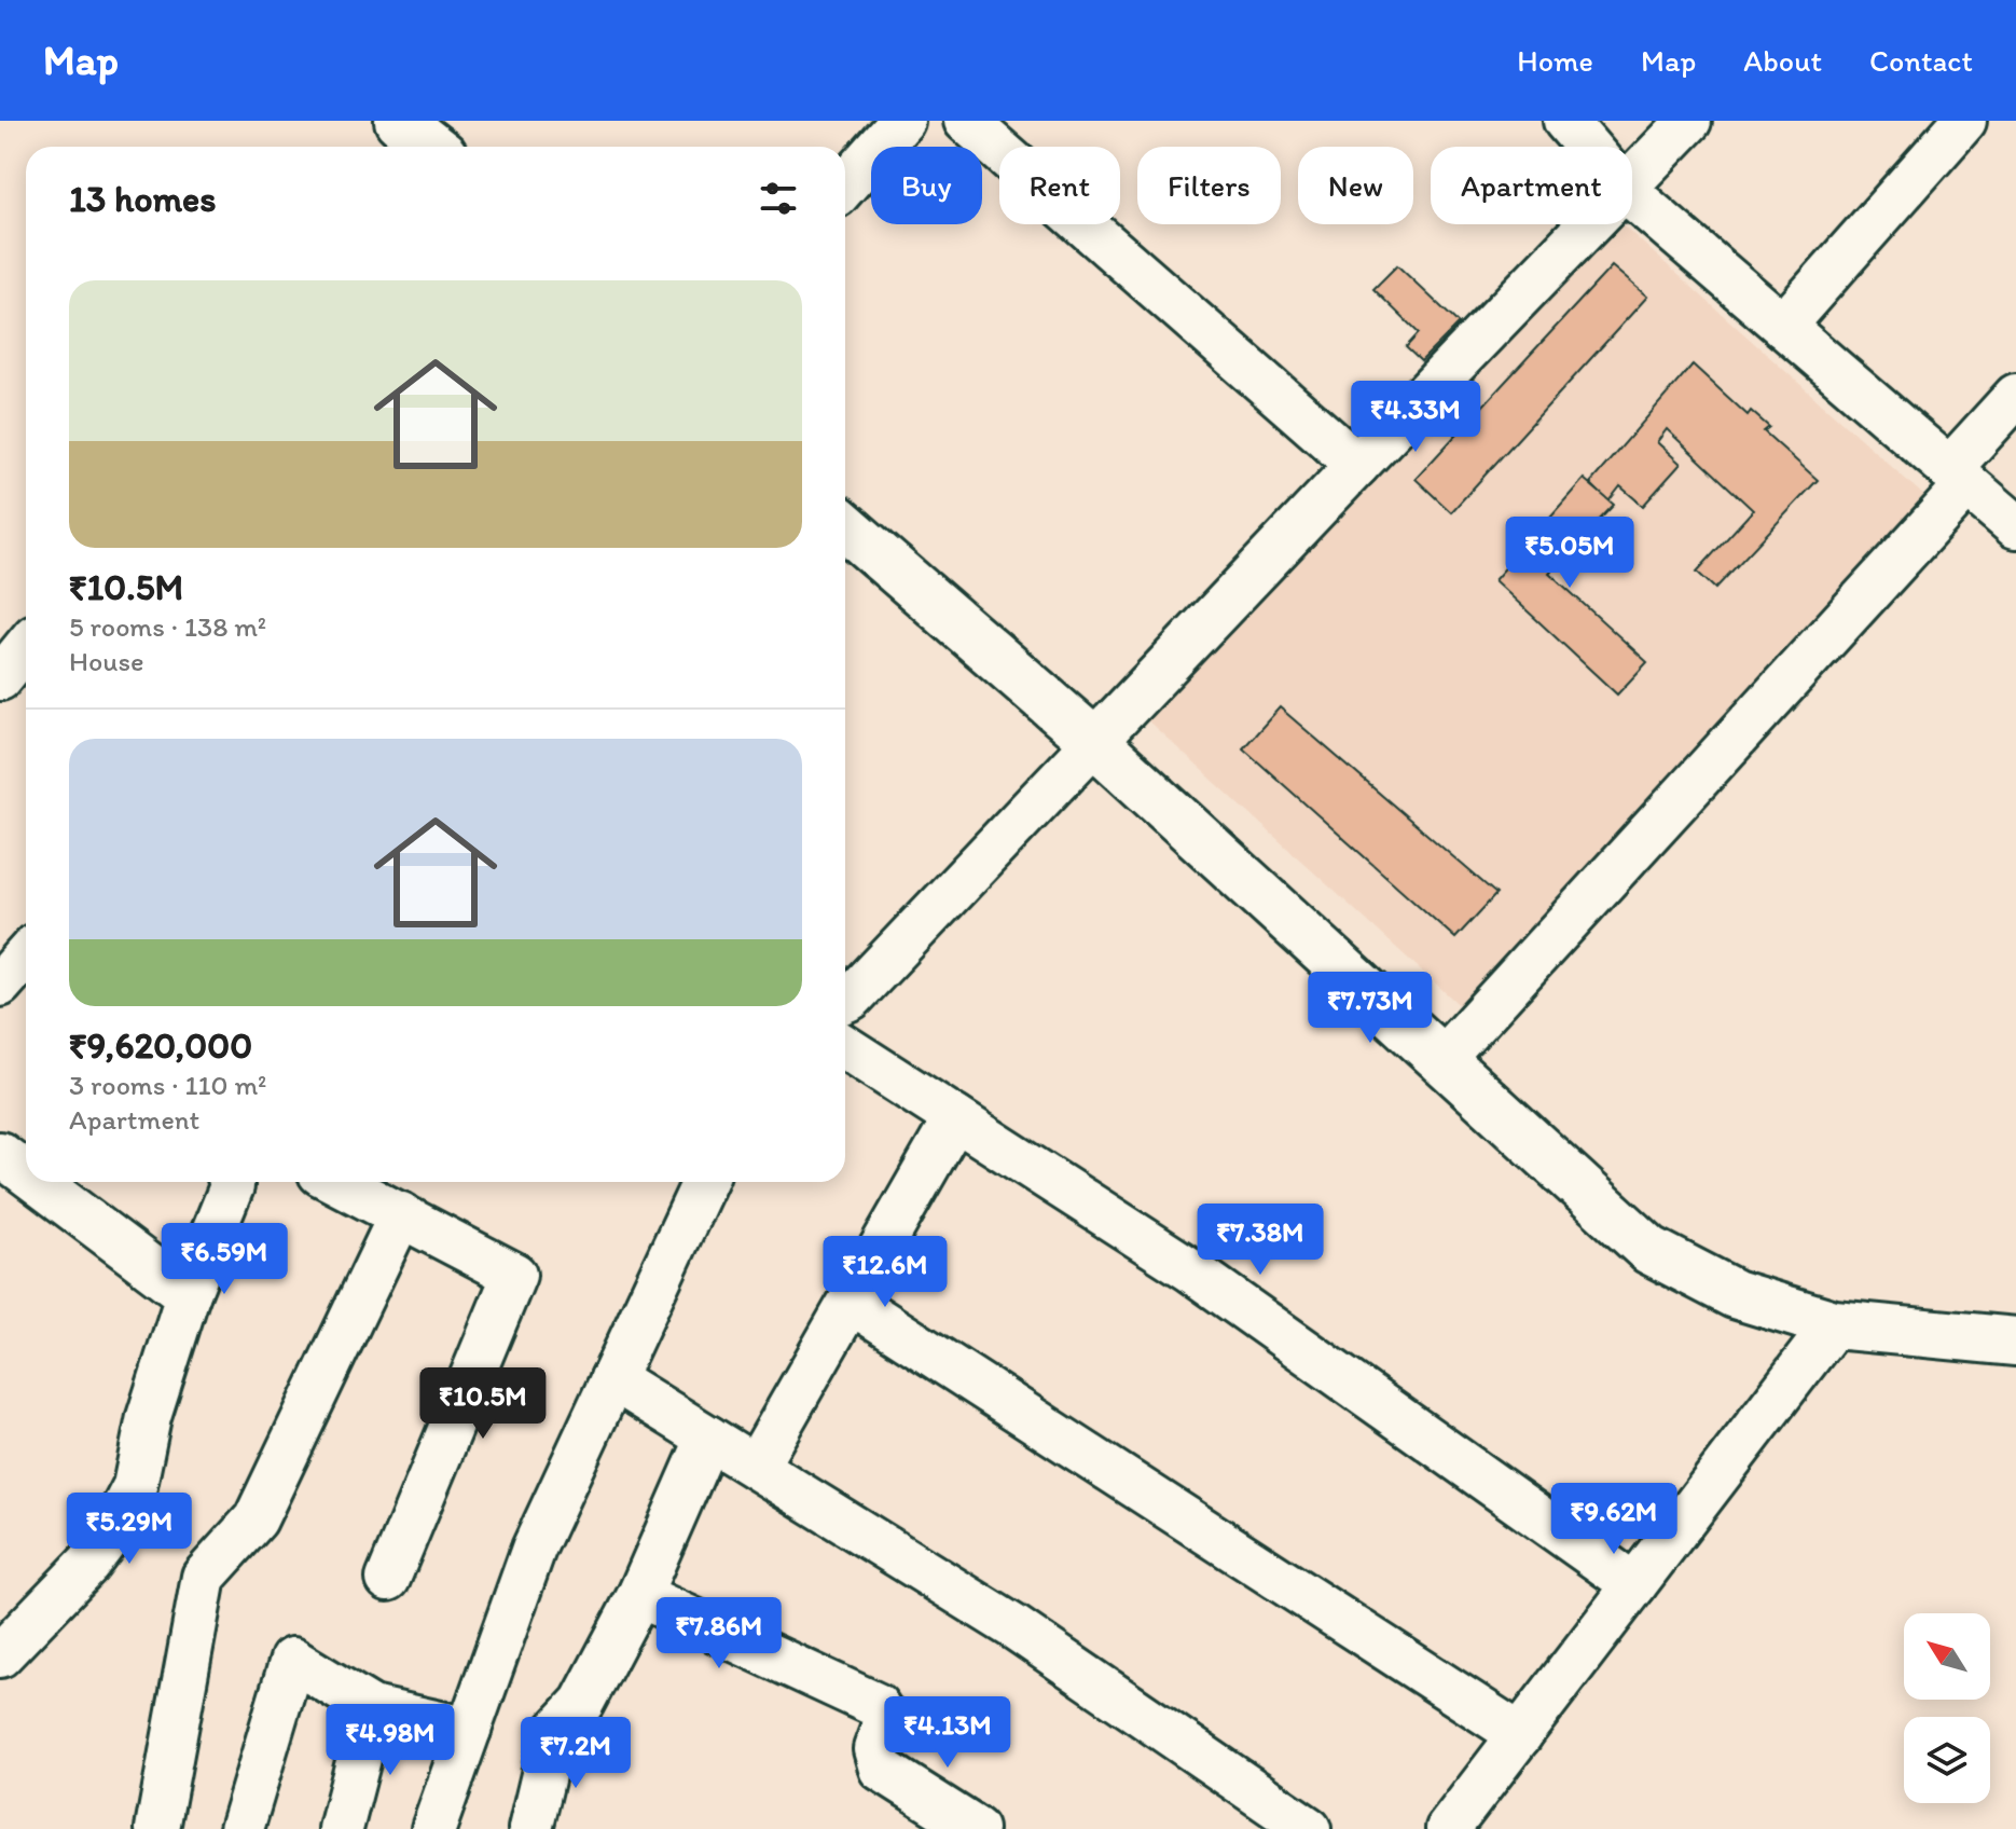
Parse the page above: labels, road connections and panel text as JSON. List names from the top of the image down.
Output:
{
  "north": "top left",
  "page": {
    "header": "Map",
    "nav": [
      "Home",
      "Map",
      "About",
      "Contact"
    ],
    "chip": [
      "Buy",
      "Rent",
      "Filters",
      "New",
      "Apartment"
    ],
    "heading": "13 homes",
    "list": [
      {
        "name": "₹10.5M",
        "note": "5 rooms · 138 m² · House"
      },
      {
        "name": "₹9,620,000",
        "note": "3 rooms · 110 m² · Apartment"
      }
    ],
    "price": [
      "₹4.33M",
      "₹5.05M",
      "₹7.73M",
      "₹7.38M",
      "₹6.59M",
      "₹12.6M",
      "₹10.5M",
      "₹9.62M",
      "₹5.29M",
      "₹7.86M",
      "₹4.13M",
      "₹4.98M",
      "₹7.2M"
    ]
  }
}
